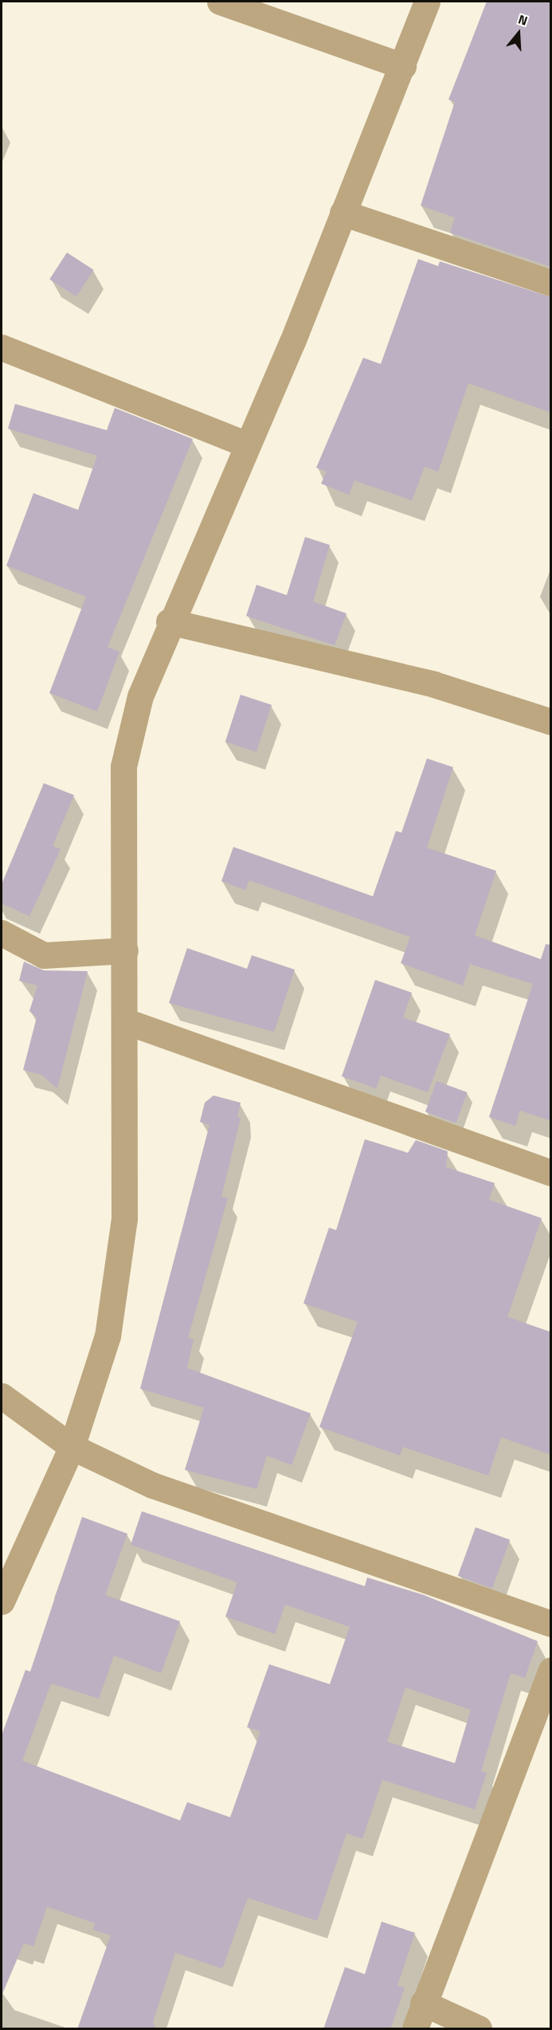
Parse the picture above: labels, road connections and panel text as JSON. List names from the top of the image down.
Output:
{
  "north": "top"
}
